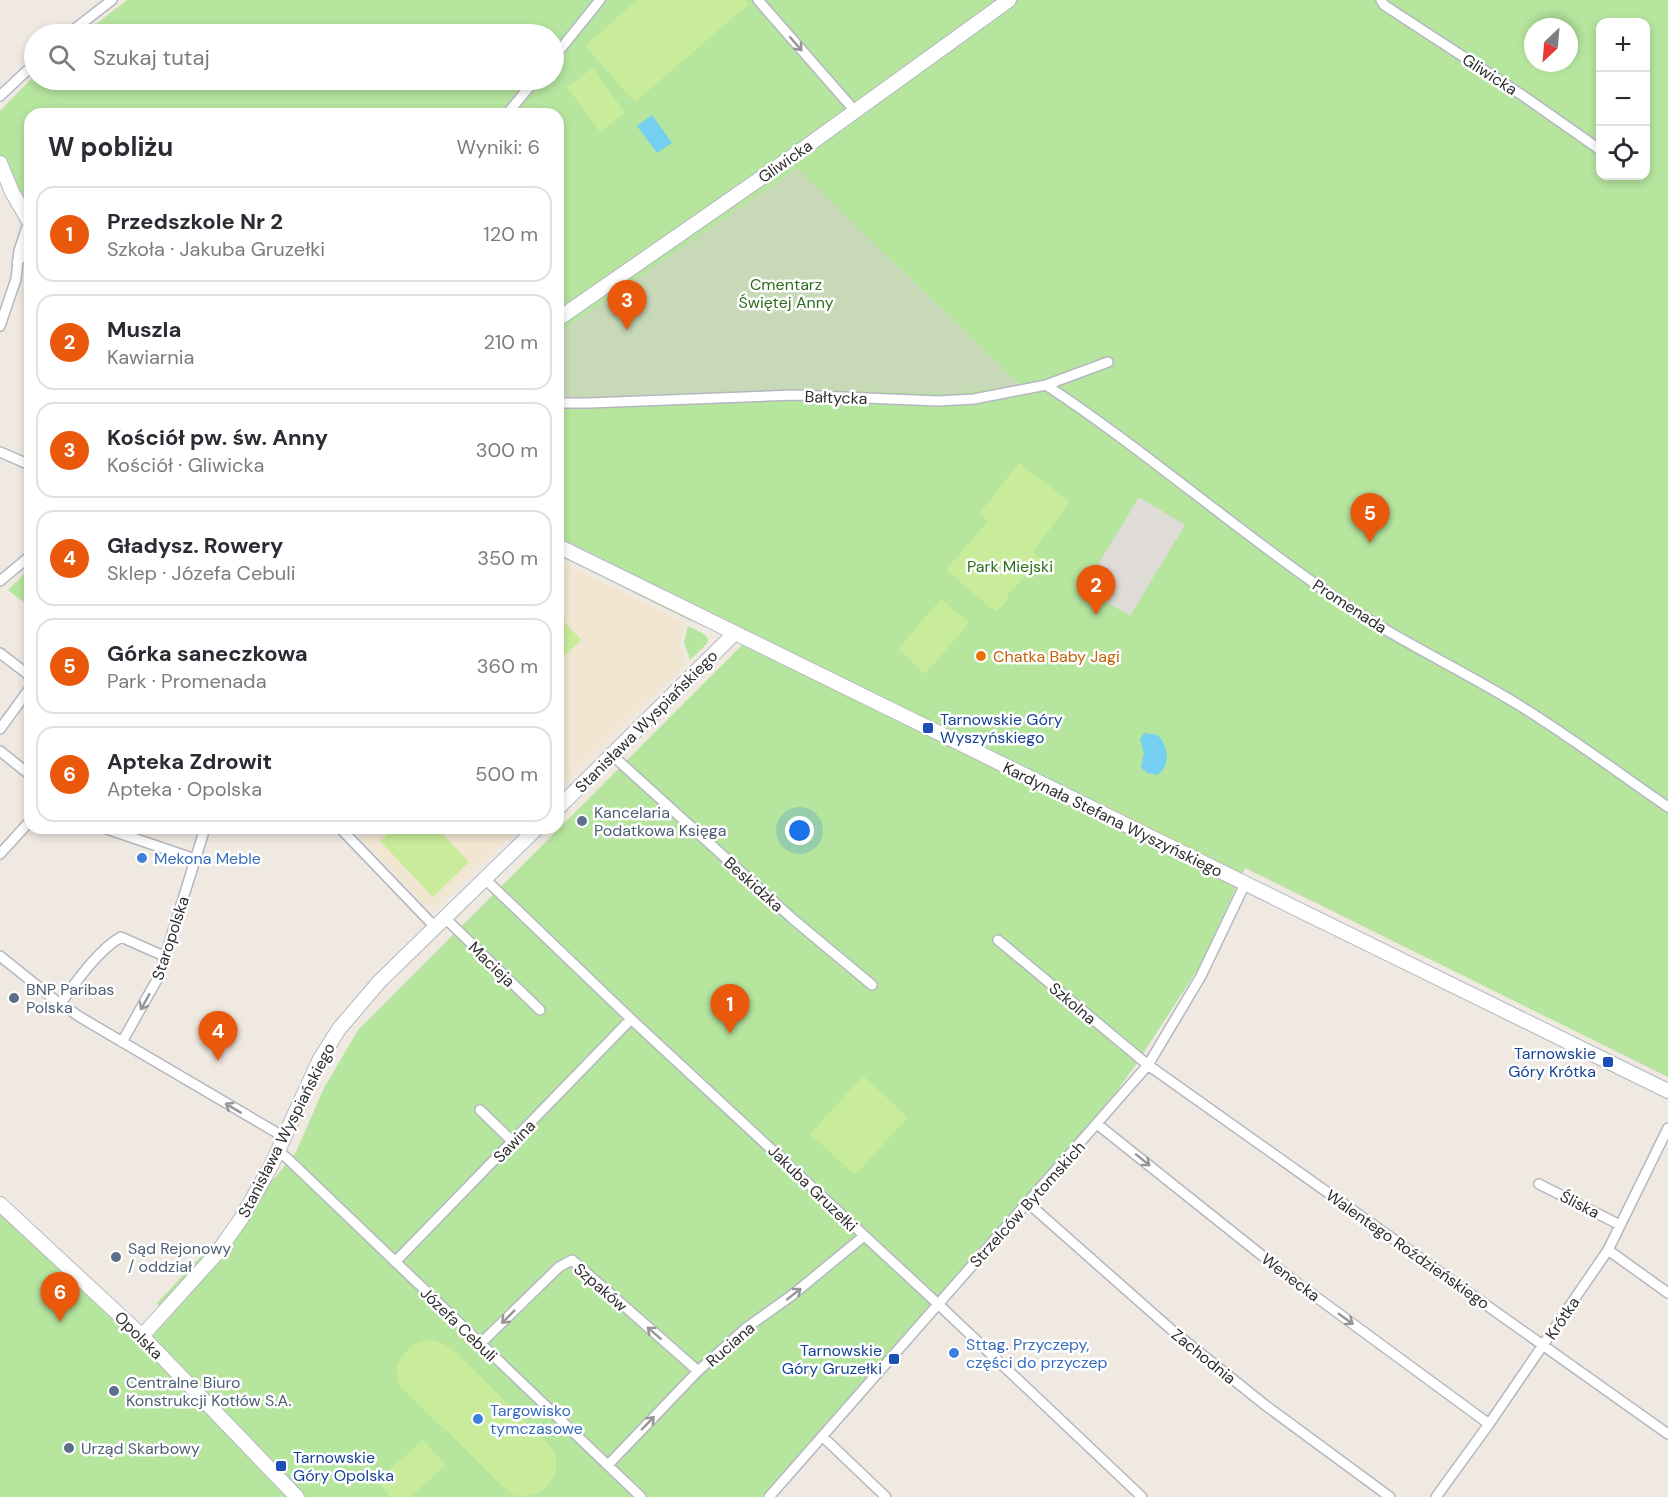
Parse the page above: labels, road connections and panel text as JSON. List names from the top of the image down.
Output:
{
  "streets": {
    "street": [
      "Gliwicka",
      "Bałtycka",
      "Promenada",
      "Stanisława Wyspiańskiego",
      "Kardynała Stefana Wyszyńskiego",
      "Beskidzka",
      "Staropolska",
      "Macieja",
      "Szkolna",
      "Sawina",
      "Jakuba Gruzełki",
      "Strzelców Bytomskich",
      "Śliska",
      "Walentego Roździeńskiego",
      "Wenecka",
      "Szpaków",
      "Krótka",
      "Józefa Cebuli",
      "Opolska",
      "Ruciana",
      "Zachodnia"
    ]
  },
  "crossings": [
    ["Bałtycka", "Promenada"],
    ["Stanisława Wyspiańskiego", "Kardynała Stefana Wyszyńskiego"],
    ["Stanisława Wyspiańskiego", "Beskidzka"],
    ["Stanisława Wyspiańskiego", "Macieja"],
    ["Stanisława Wyspiańskiego", "Jakuba Gruzełki"],
    ["Stanisława Wyspiańskiego", "Józefa Cebuli"],
    ["Stanisława Wyspiańskiego", "Opolska"],
    ["Kardynała Stefana Wyszyńskiego", "Strzelców Bytomskich"],
    ["Szkolna", "Strzelców Bytomskich"],
    ["Szkolna", "Walentego Roździeńskiego"],
    ["Sawina", "Jakuba Gruzełki"],
    ["Sawina", "Józefa Cebuli"],
    ["Jakuba Gruzełki", "Strzelców Bytomskich"],
    ["Jakuba Gruzełki", "Ruciana"],
    ["Strzelców Bytomskich", "Walentego Roździeńskiego"],
    ["Strzelców Bytomskich", "Wenecka"],
    ["Strzelców Bytomskich", "Zachodnia"],
    ["Śliska", "Krótka"],
    ["Walentego Roździeńskiego", "Krótka"],
    ["Wenecka", "Krótka"],
    ["Szpaków", "Józefa Cebuli"],
    ["Szpaków", "Ruciana"],
    ["Józefa Cebuli", "Ruciana"]
  ],
  "one_way": ["Staropolska", "Wenecka", "Ruciana"],
  "parks": ["Cmentarz Świętej Anny", "Park Miejski"],
  "places": {
    "other": [
      "Chatka Baby Jagi",
      "Kancelaria Podatkowa Księga",
      "Mekona Meble",
      "BNP Paribas Polska",
      "Sąd Rejonowy / oddział",
      "Sttag. Przyczepy, części do przyczep",
      "Centralne Biuro Konstrukcji Kotłów S.A.",
      "Targowisko tymczasowe",
      "Urząd Skarbowy"
    ],
    "transit": [
      "Tarnowskie Góry Wyszyńskiego",
      "Tarnowskie Góry Krótka",
      "Tarnowskie Góry Gruzełki",
      "Tarnowskie Góry Opolska"
    ]
  },
  "north": "bottom left",
  "page": {
    "map_buttons": ["+", "−"],
    "search": "Szukaj tutaj",
    "heading": ["W pobliżu", "Wyniki: 6"],
    "list": [
      {
        "mark": "1",
        "name": "Przedszkole Nr 2",
        "note": "Szkoła · Jakuba Gruzełki",
        "value": "120 m"
      },
      {
        "mark": "2",
        "name": "Muszla",
        "note": "Kawiarnia",
        "value": "210 m"
      },
      {
        "mark": "3",
        "name": "Kościół pw. św. Anny",
        "note": "Kościół · Gliwicka",
        "value": "300 m"
      },
      {
        "mark": "4",
        "name": "Gładysz. Rowery",
        "note": "Sklep · Józefa Cebuli",
        "value": "350 m"
      },
      {
        "mark": "5",
        "name": "Górka saneczkowa",
        "note": "Park · Promenada",
        "value": "360 m"
      },
      {
        "mark": "6",
        "name": "Apteka Zdrowit",
        "note": "Apteka · Opolska",
        "value": "500 m"
      }
    ],
    "pins": [
      "3",
      "5",
      "2",
      "1",
      "4",
      "6"
    ]
  }
}
